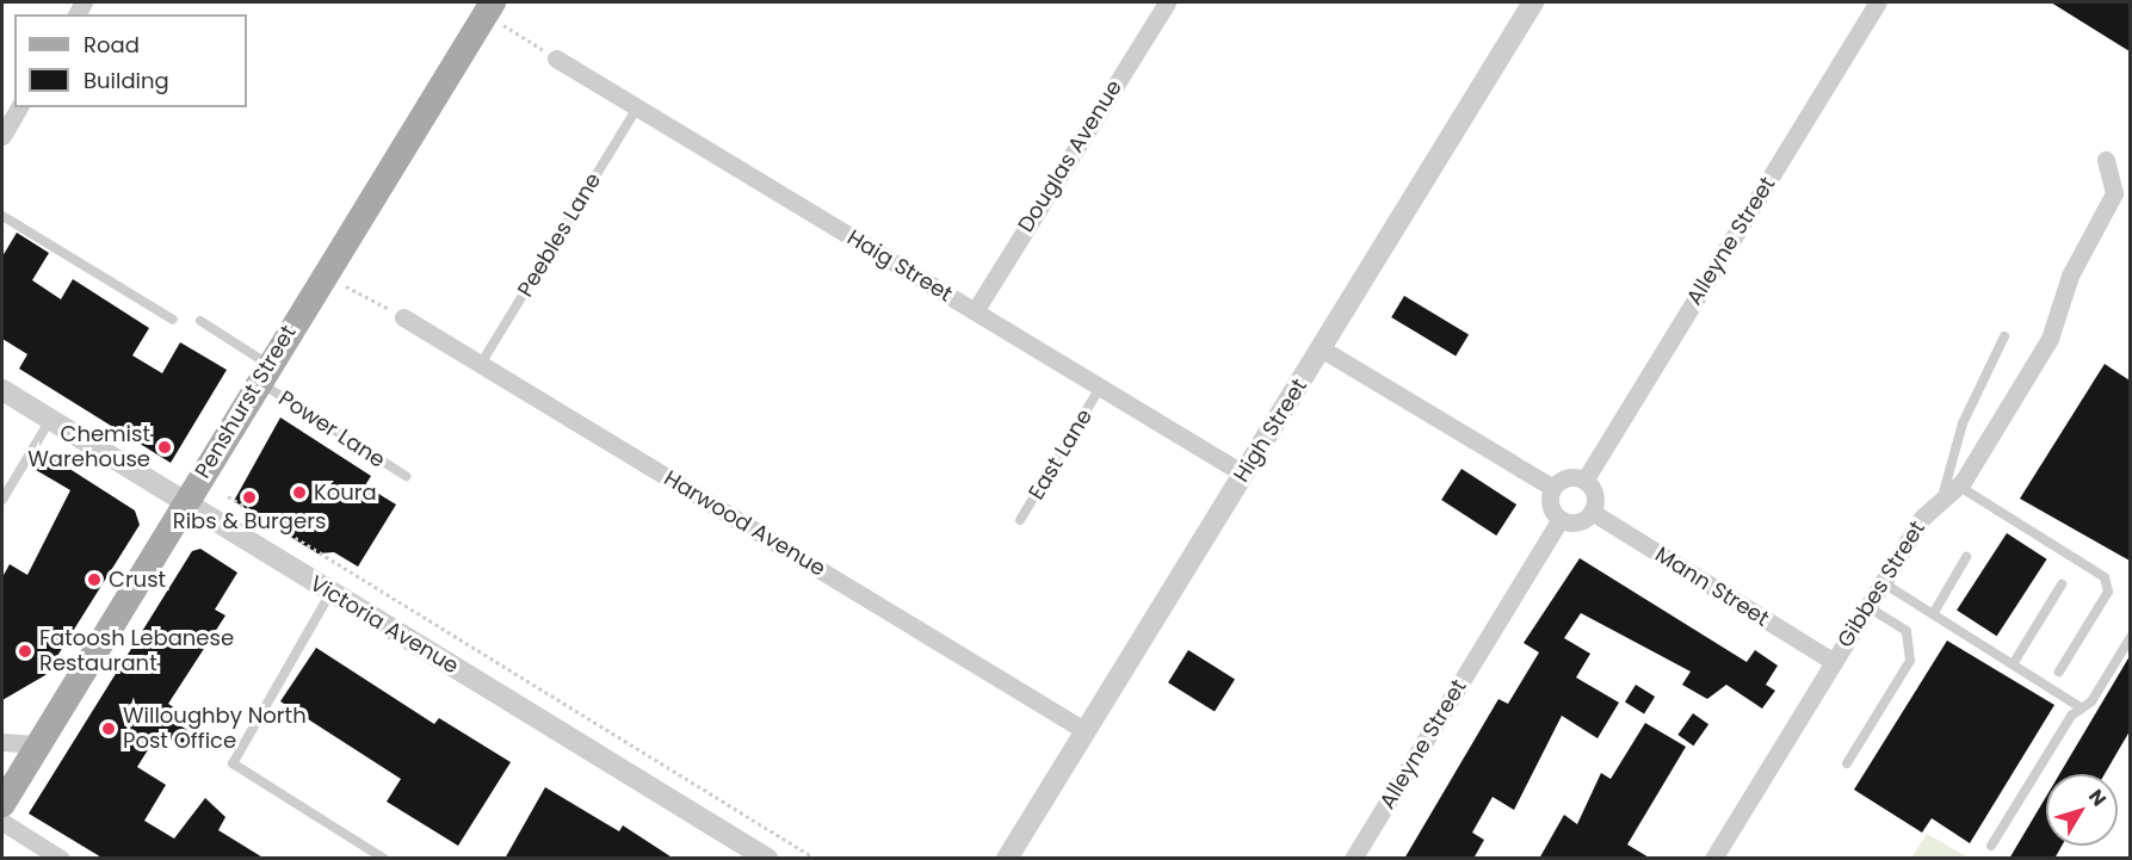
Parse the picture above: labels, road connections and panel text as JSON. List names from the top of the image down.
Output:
{
  "streets": {
    "main road": ["Penshurst Street"],
    "street": [
      "Douglas Avenue",
      "Alleyne Street",
      "Haig Street",
      "High Street",
      "Harwood Avenue",
      "Gibbes Street",
      "Mann Street",
      "Victoria Avenue"
    ],
    "lane": ["Peebles Lane", "Power Lane", "East Lane"]
  },
  "crossings": [
    ["Douglas Avenue", "Haig Street"],
    ["Peebles Lane", "Haig Street"],
    ["Peebles Lane", "Harwood Avenue"],
    ["Alleyne Street", "Mann Street"],
    ["Haig Street", "High Street"],
    ["Haig Street", "East Lane"],
    ["Penshurst Street", "Power Lane"],
    ["Penshurst Street", "Victoria Avenue"],
    ["High Street", "Harwood Avenue"],
    ["Gibbes Street", "Mann Street"]
  ],
  "places": [
    "Chemist Warehouse",
    "Koura",
    "Ribs & Burgers",
    "Crust",
    "Fatoosh Lebanese Restaurant",
    "Willoughby North Post Office"
  ],
  "legend": ["Road", "Building"],
  "north": "top right"
}
